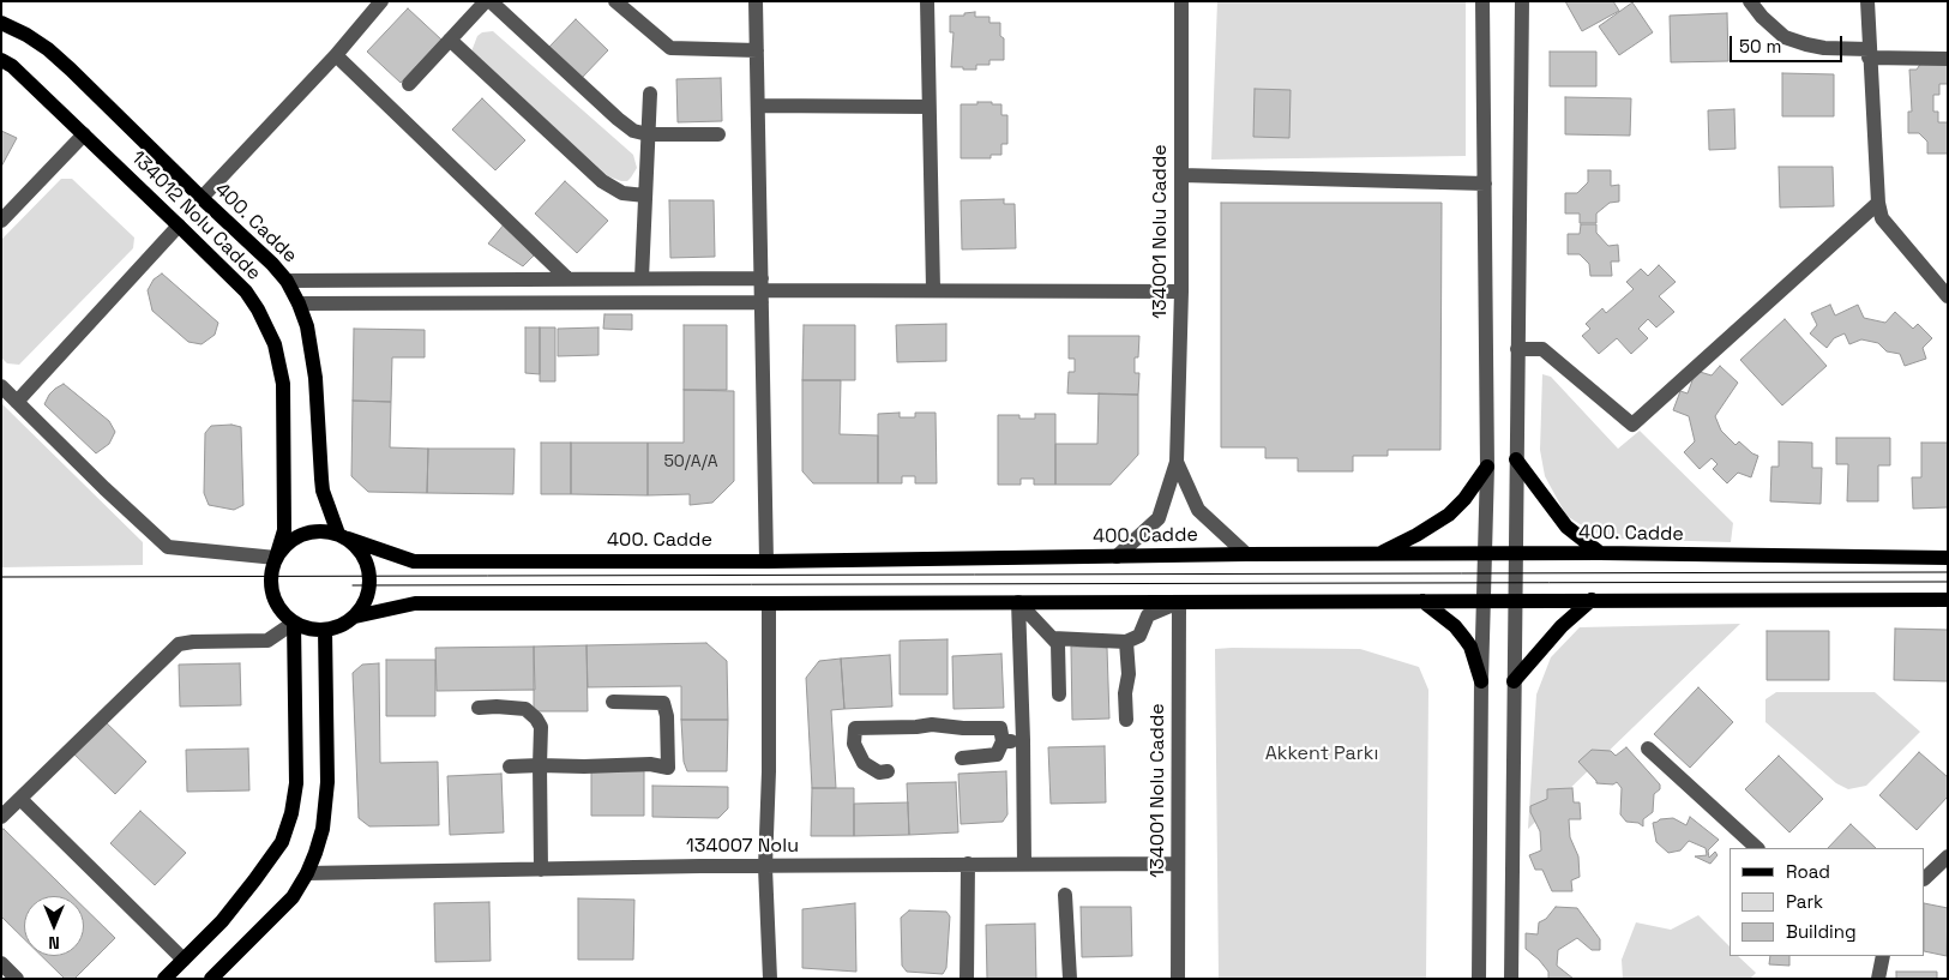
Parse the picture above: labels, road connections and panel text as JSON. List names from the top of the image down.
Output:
{
  "streets": {
    "main road": ["134012 Nolu Cadde", "400. Cadde"],
    "street": ["134001 Nolu Cadde", "134007 Nolu"]
  },
  "crossings": [
    ["134012 Nolu Cadde", "400. Cadde"],
    ["400. Cadde", "134001 Nolu Cadde"],
    ["134001 Nolu Cadde", "134007 Nolu"]
  ],
  "parks": ["Akkent Parkı"],
  "house_numbers": ["50/A/A"],
  "legend": ["Road", "Park", "Building"],
  "scale_bar": "50 m",
  "north": "bottom"
}
